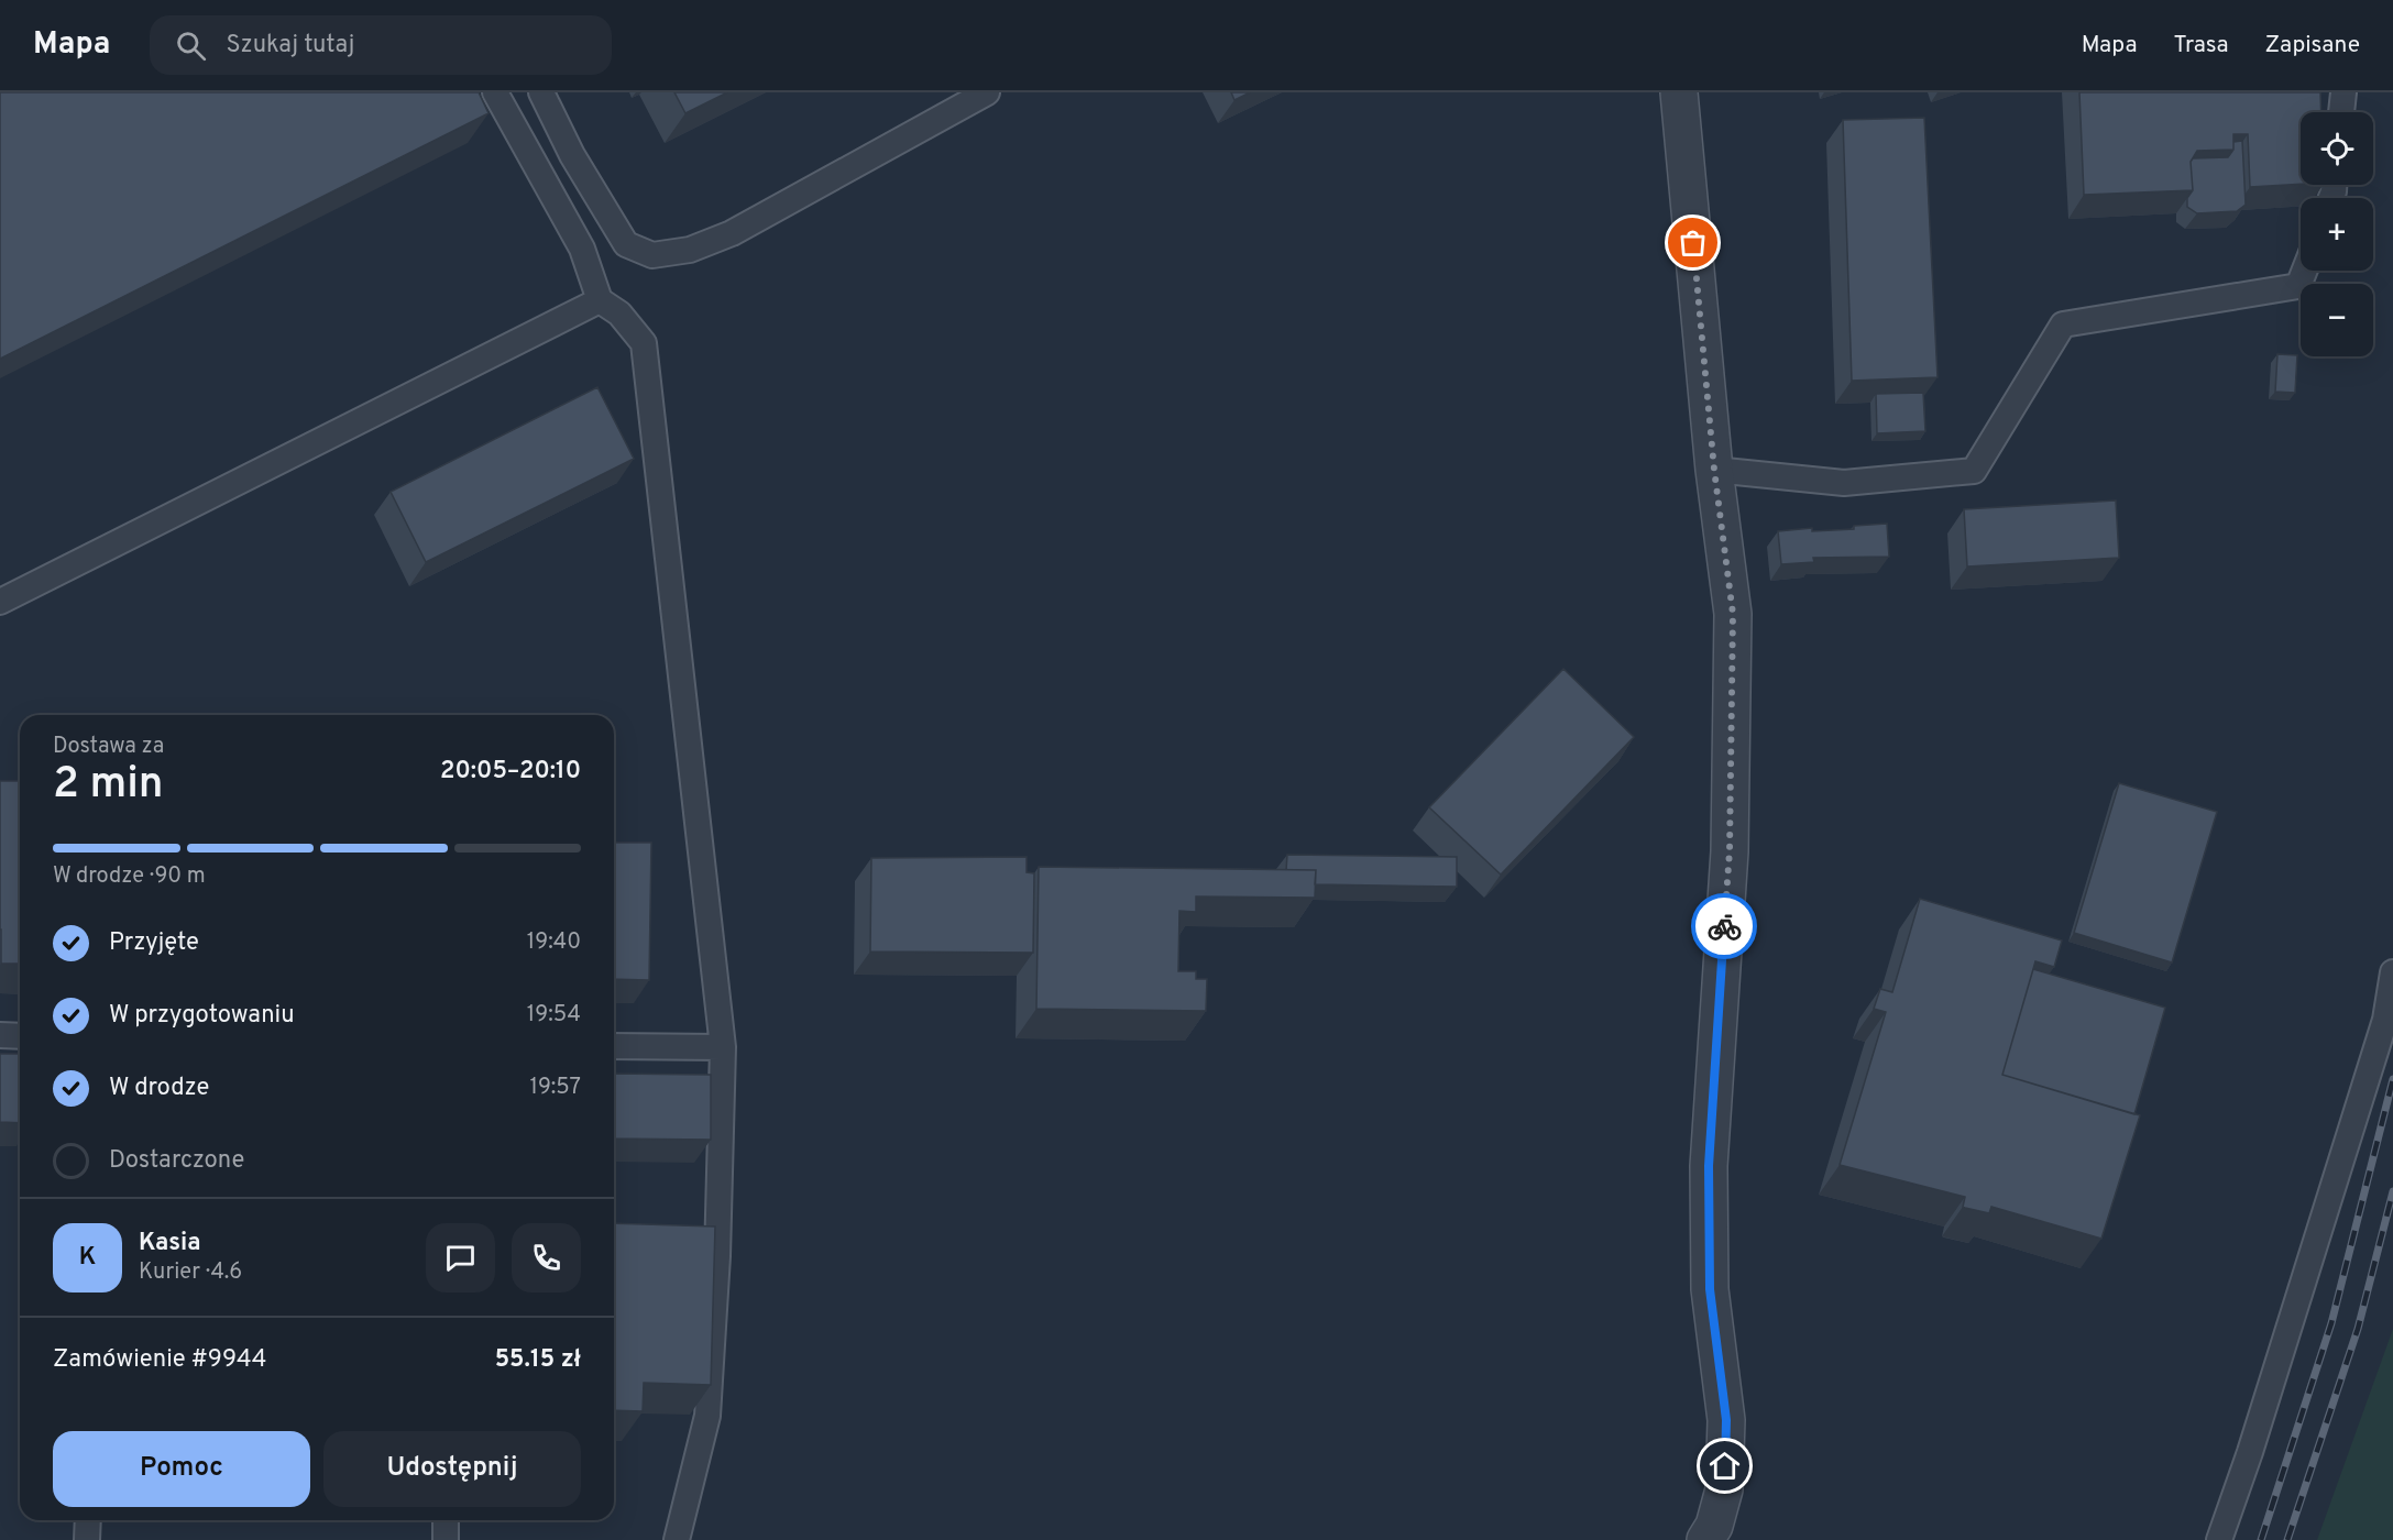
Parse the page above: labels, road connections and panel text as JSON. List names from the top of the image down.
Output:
{
  "page": {
    "header": "Mapa",
    "search": "Szukaj tutaj",
    "nav": ["Mapa", "Trasa", "Zapisane"],
    "map_buttons": ["+", "−"],
    "heading": ["2 min", "Dostawa za", "20:05–20:10"],
    "panel": [
      "Kasia",
      "Kurier · 4.6",
      "Zamówienie #9944",
      "55.15 zł"
    ],
    "bar": "W drodze · 90 m",
    "list": [
      ["Przyjęte", "19:40"],
      ["W przygotowaniu", "19:54"],
      ["W drodze", "19:57"],
      "Dostarczone"
    ],
    "round": "K",
    "buttons": ["Pomoc", "Udostępnij"]
  }
}
